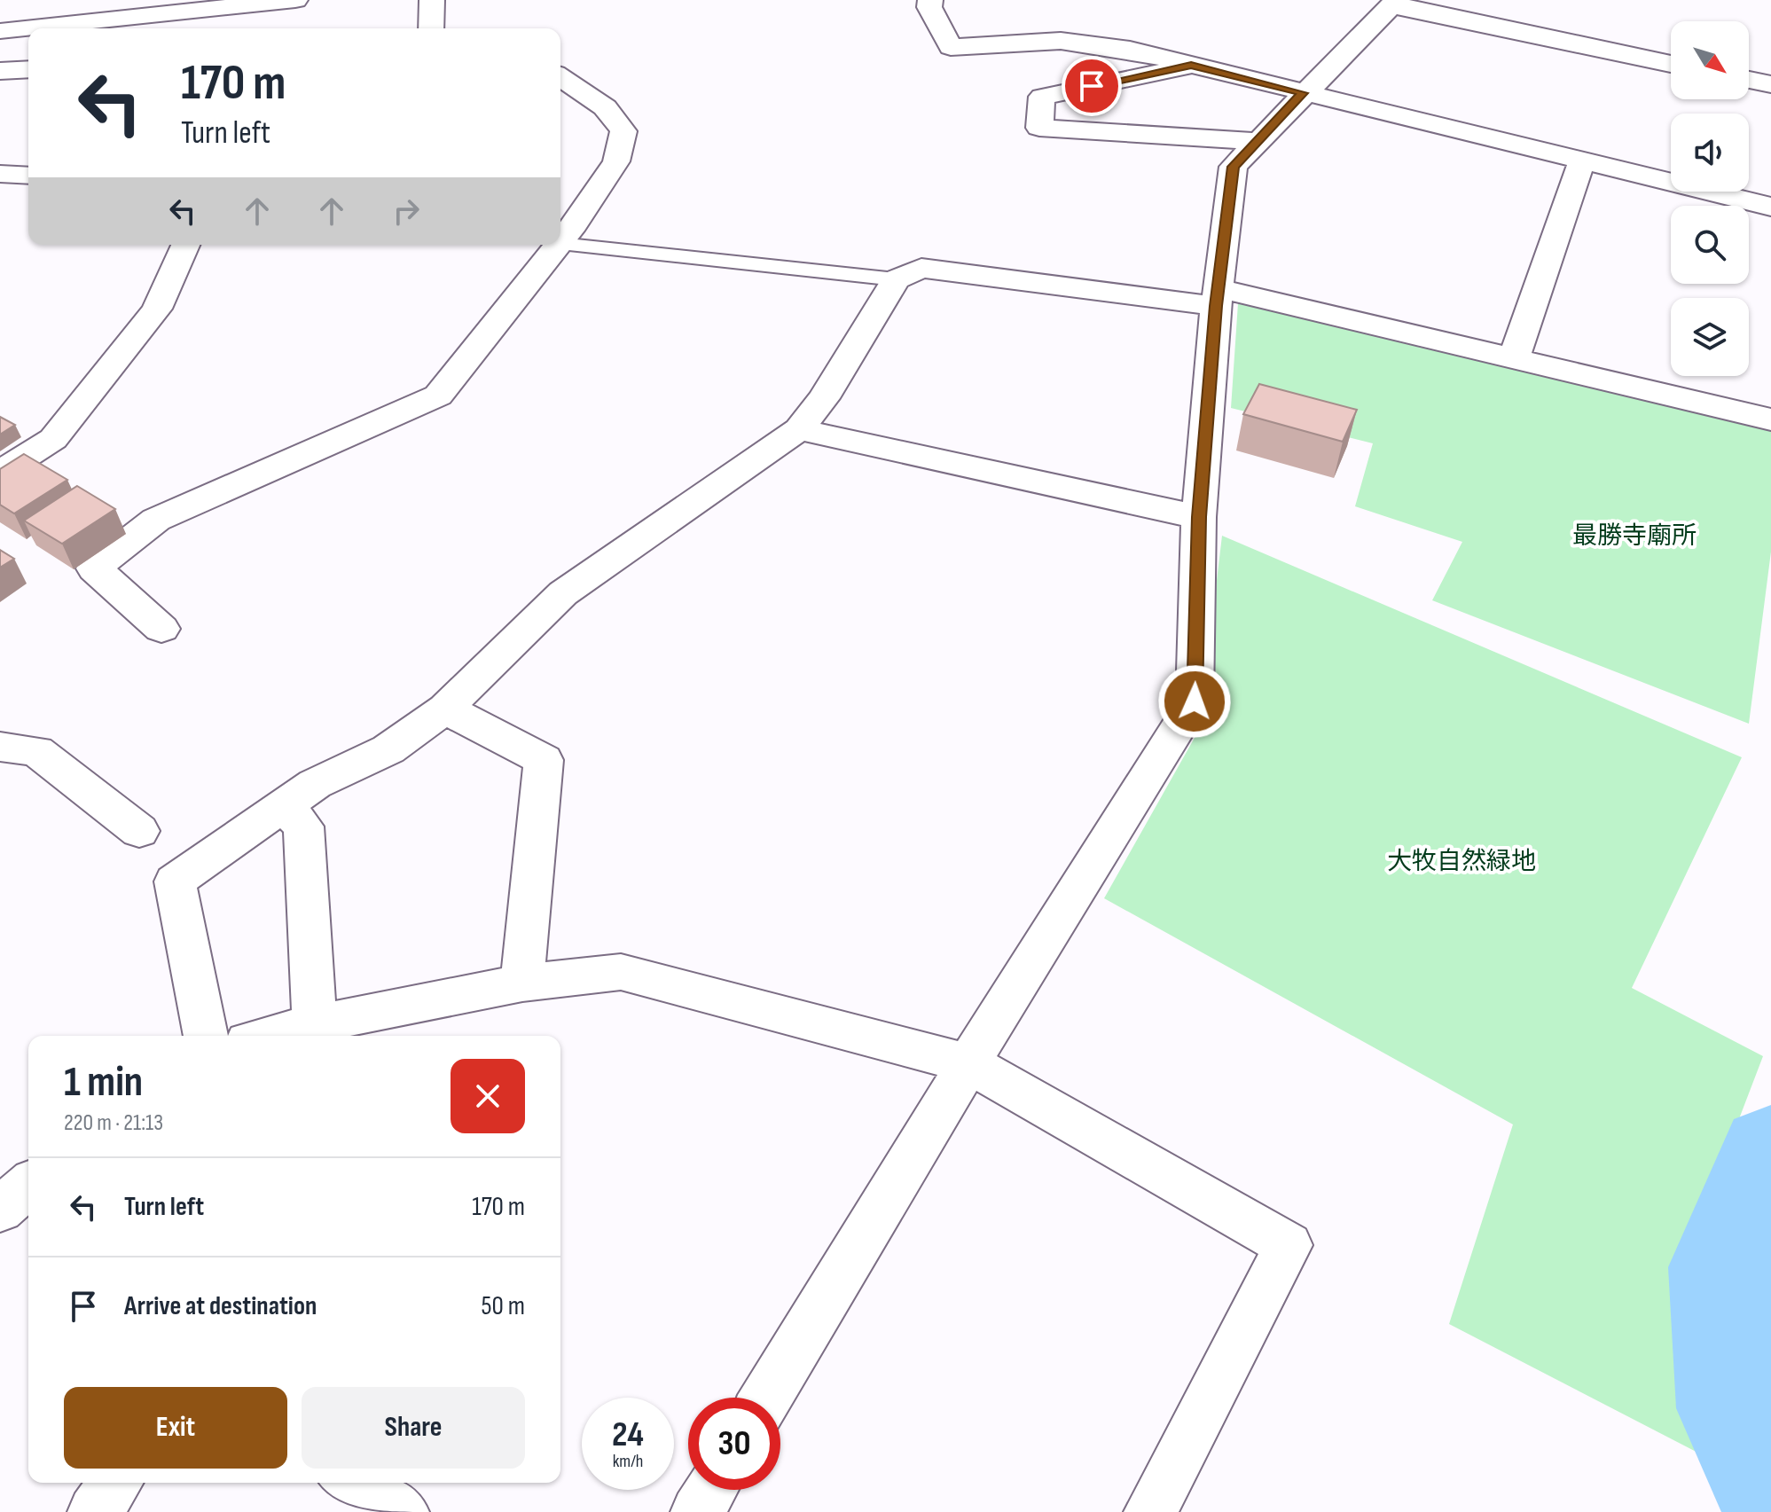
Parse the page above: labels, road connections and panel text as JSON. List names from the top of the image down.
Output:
{
  "parks": ["最勝寺廟所", "大牧自然緑地"],
  "north": "bottom right",
  "page": {
    "turn": ["170 m", "Turn left"],
    "heading": ["1 min", "220 m · 21:13"],
    "list": [
      {
        "name": "Turn left",
        "value": "170 m"
      },
      {
        "name": "Arrive at destination",
        "value": "50 m"
      }
    ],
    "buttons": ["Exit", "Share"],
    "speed": "24 km/h",
    "limit": "30"
  }
}
